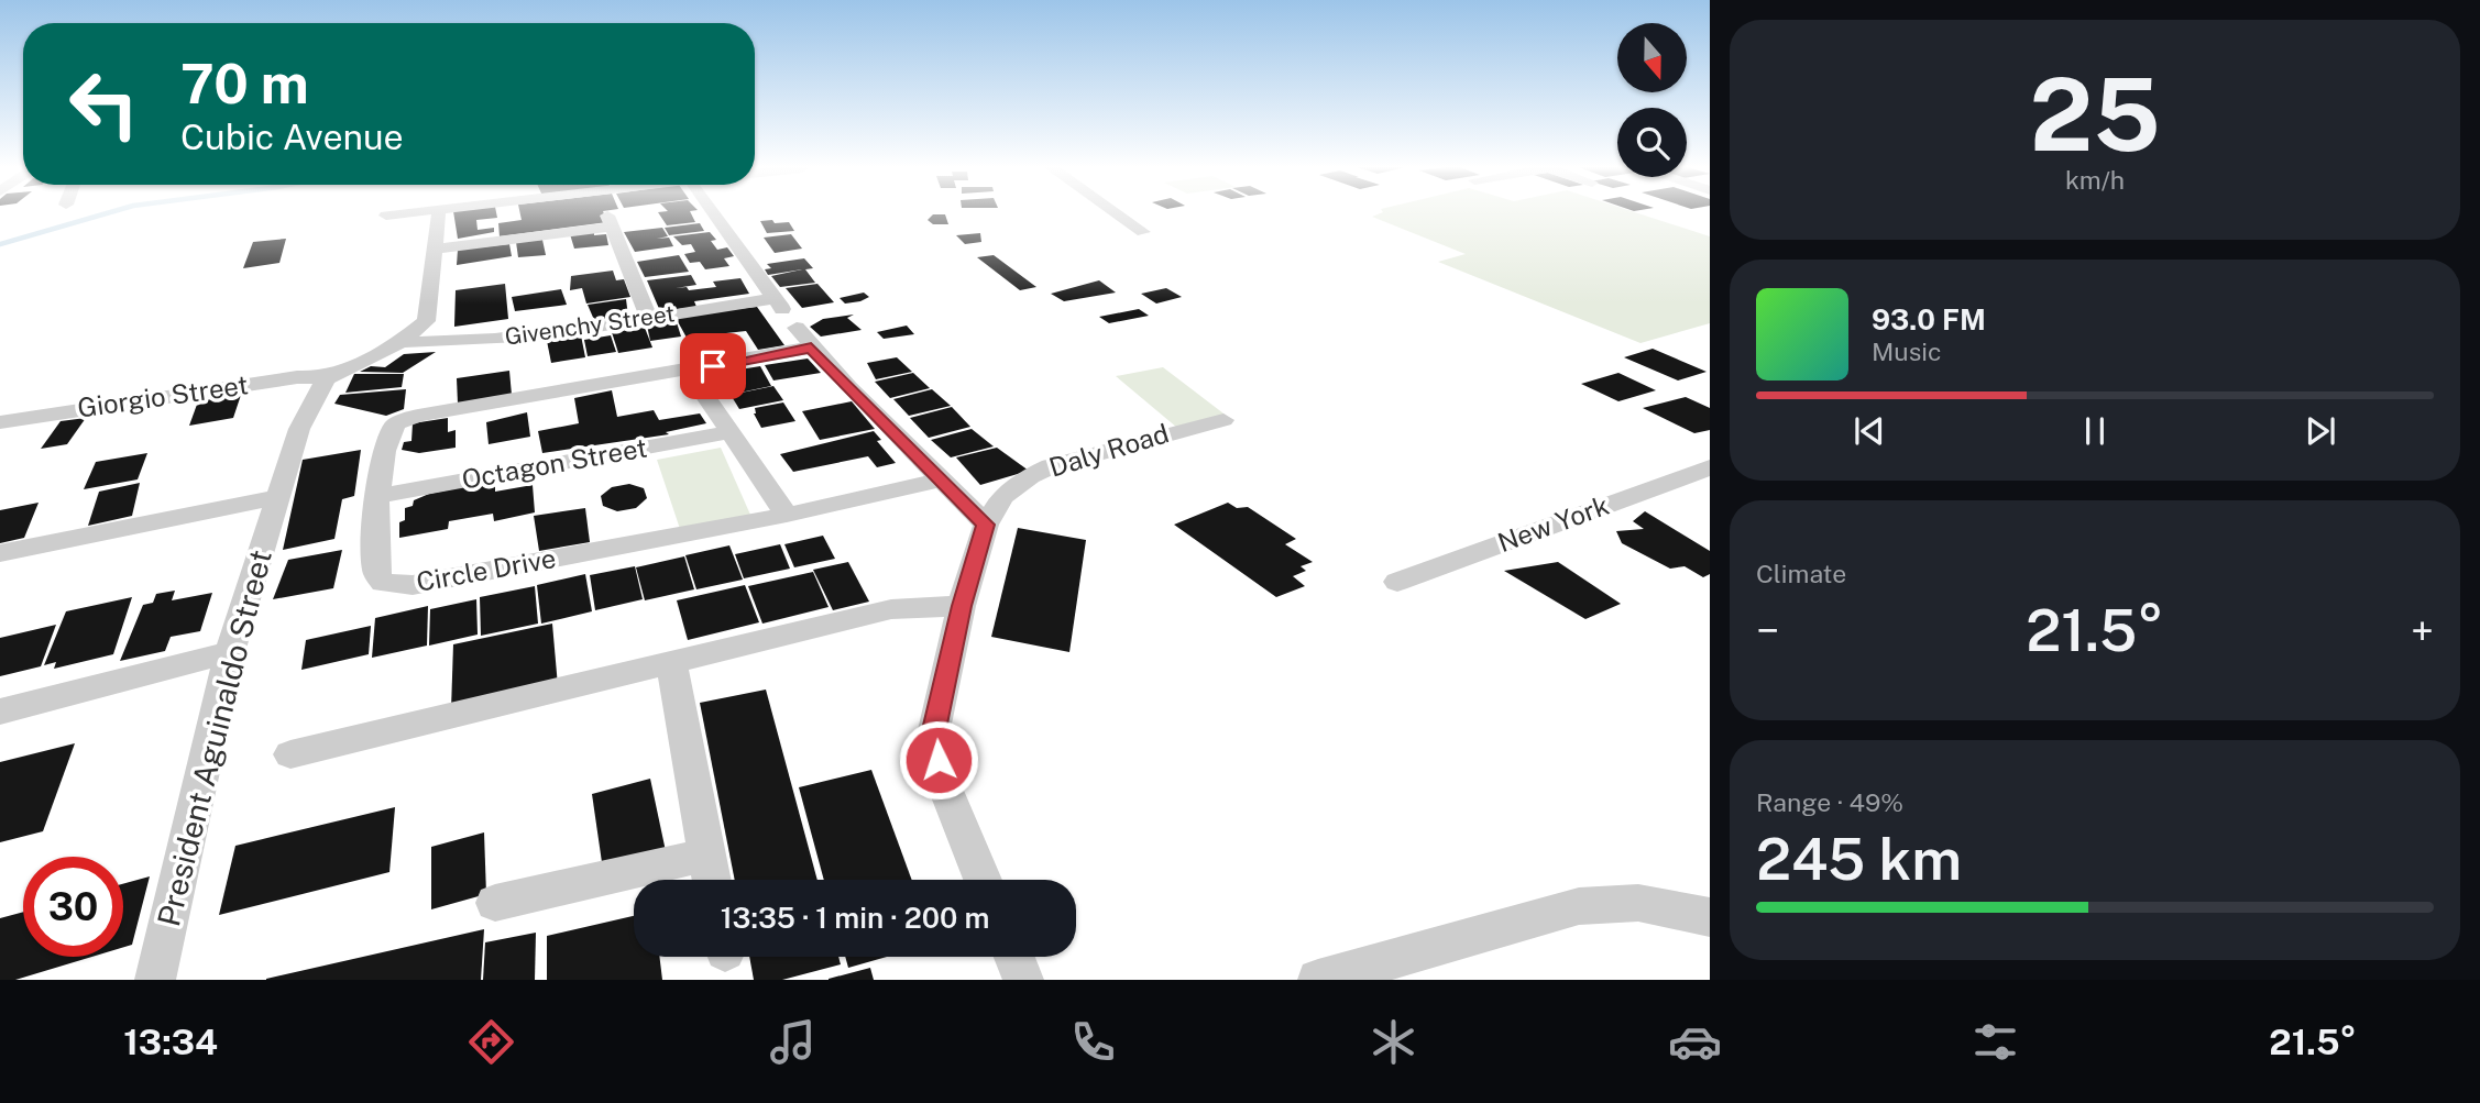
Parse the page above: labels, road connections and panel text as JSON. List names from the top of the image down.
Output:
{
  "streets": {
    "street": [
      "Givenchy Street",
      "Giorgio Street",
      "Daly Road",
      "Octagon Street",
      "New York",
      "Circle Drive",
      "President Aguinaldo Street"
    ]
  },
  "crossings": [
    ["Giorgio Street", "President Aguinaldo Street"],
    ["Octagon Street", "Circle Drive"]
  ],
  "north": "bottom",
  "page": {
    "tile": [
      ["25", "km/h"],
      "Climate",
      ["Range · 49%", "245 km"]
    ],
    "turn": ["70 m", "Cubic Avenue"],
    "song": ["93.0 FM", "Music"],
    "heat": ["−", "21.5°", "+"],
    "limit": "30",
    "trip": "13:35 · 1 min · 200 m",
    "tabs": ["13:34", "21.5°"]
  }
}
